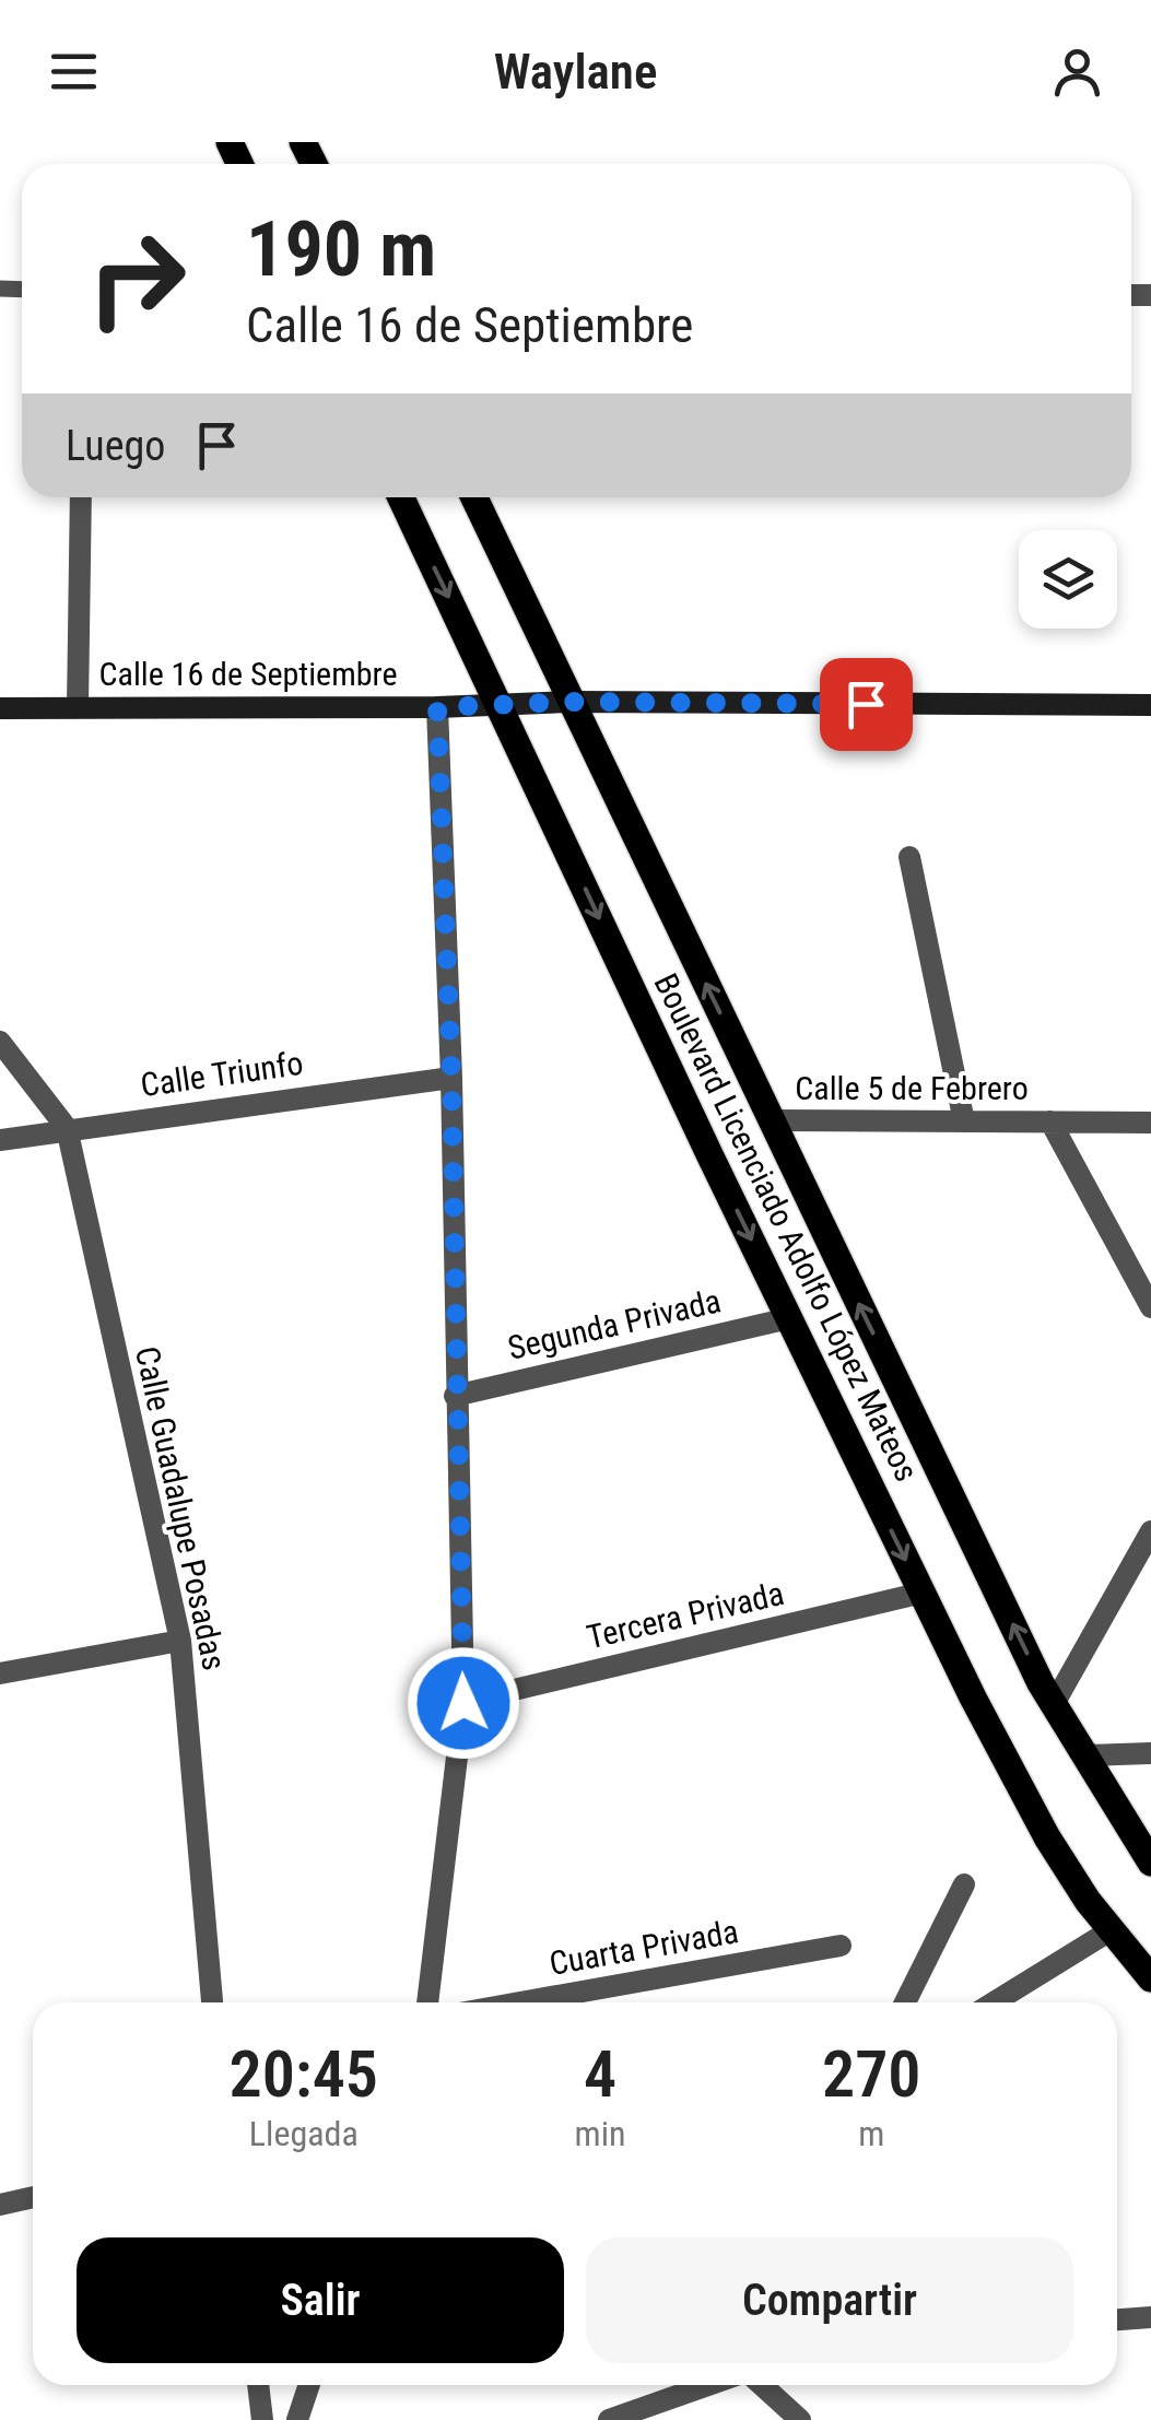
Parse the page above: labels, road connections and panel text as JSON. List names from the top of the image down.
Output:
{
  "streets": {
    "main road": ["Calle 16 de Septiembre", "Boulevard Licenciado Adolfo López Mateos"],
    "street": [
      "Calle Triunfo",
      "Calle 5 de Febrero",
      "Segunda Privada",
      "Calle Guadalupe Posadas",
      "Tercera Privada",
      "Cuarta Privada"
    ]
  },
  "crossings": [
    ["Calle 16 de Septiembre", "Boulevard Licenciado Adolfo López Mateos"],
    ["Calle Triunfo", "Calle Guadalupe Posadas"],
    ["Calle 5 de Febrero", "Boulevard Licenciado Adolfo López Mateos"],
    ["Boulevard Licenciado Adolfo López Mateos", "Segunda Privada"],
    ["Boulevard Licenciado Adolfo López Mateos", "Tercera Privada"]
  ],
  "page": {
    "header": "Waylane",
    "turn": ["190 m", "Calle 16 de Septiembre"],
    "then": "Luego",
    "eta": [
      "20:45",
      "Llegada",
      "4",
      "min",
      "270",
      "m"
    ],
    "buttons": ["Salir", "Compartir"]
  }
}
